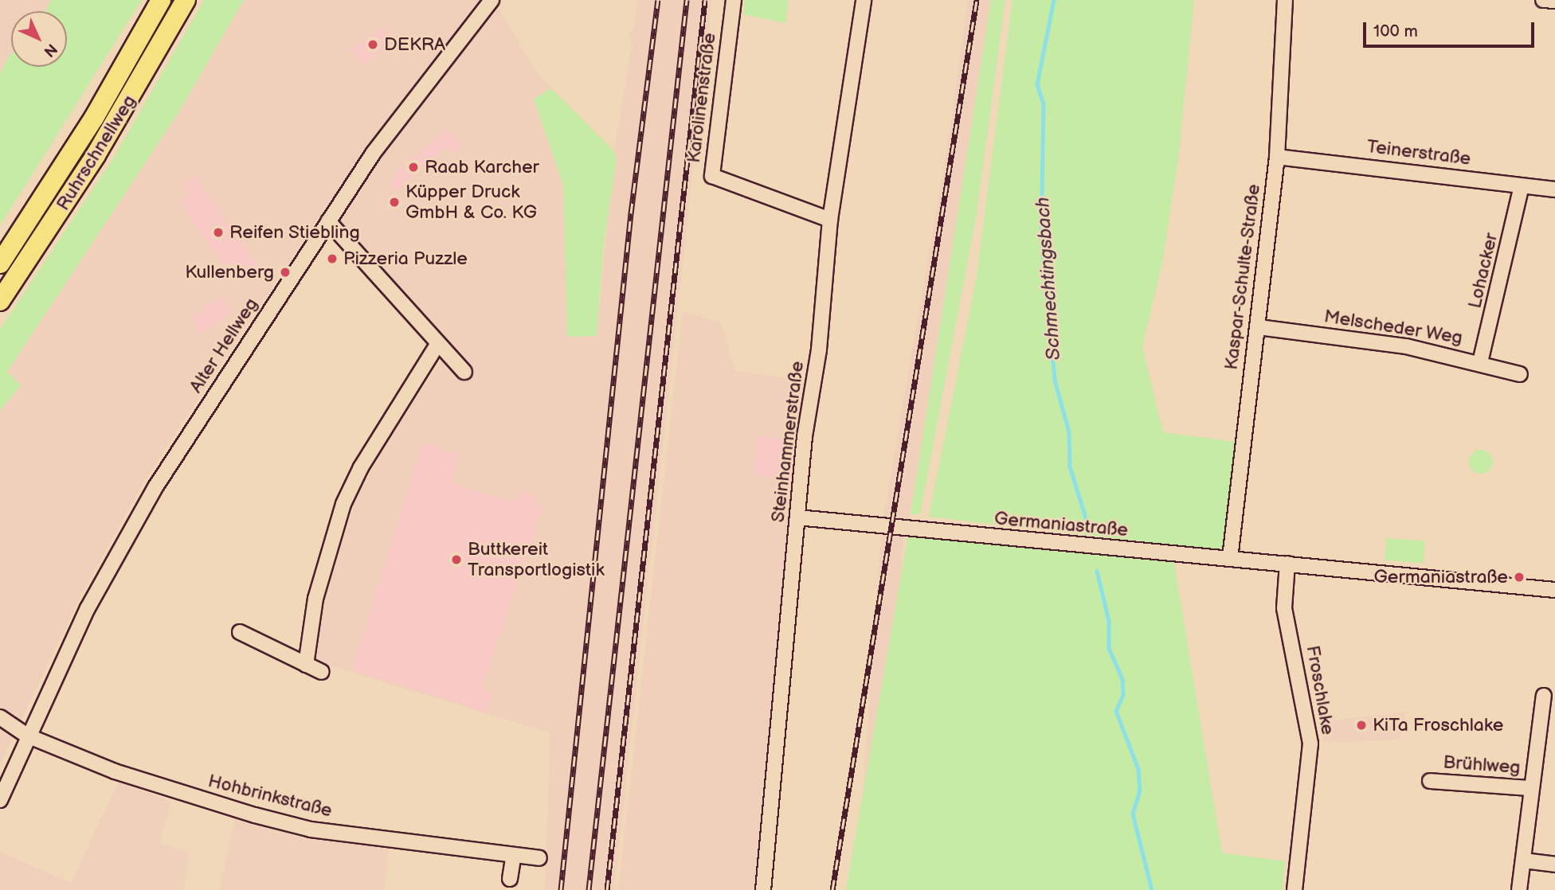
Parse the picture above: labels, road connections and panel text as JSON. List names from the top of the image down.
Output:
{
  "streets": {
    "highway": ["Ruhrschnellweg"],
    "street": [
      "Karolinenstraße",
      "Teinerstraße",
      "Lohacker",
      "Kaspar-Schulte-Straße",
      "Melscheder Weg",
      "Alter Hellweg",
      "Steinhammerstraße",
      "Germaniastraße",
      "Froschlake",
      "Brühlweg",
      "Hohbrinkstraße"
    ]
  },
  "crossings": [
    ["Karolinenstraße", "Steinhammerstraße"],
    ["Teinerstraße", "Lohacker"],
    ["Teinerstraße", "Kaspar-Schulte-Straße"],
    ["Lohacker", "Melscheder Weg"],
    ["Kaspar-Schulte-Straße", "Melscheder Weg"],
    ["Kaspar-Schulte-Straße", "Germaniastraße"],
    ["Alter Hellweg", "Hohbrinkstraße"],
    ["Steinhammerstraße", "Germaniastraße"],
    ["Germaniastraße", "Froschlake"]
  ],
  "water": ["Schmechtingsbach"],
  "places": [
    "DEKRA",
    "Raab Karcher",
    "Küpper Druck GmbH & Co. KG",
    "Reifen Stiebling",
    "Pizzeria Puzzle",
    "Kullenberg",
    "Buttkereit Transportlogistik",
    "Germaniastraße",
    "KiTa Froschlake"
  ],
  "scale_bar": "100 m",
  "north": "bottom right"
}
